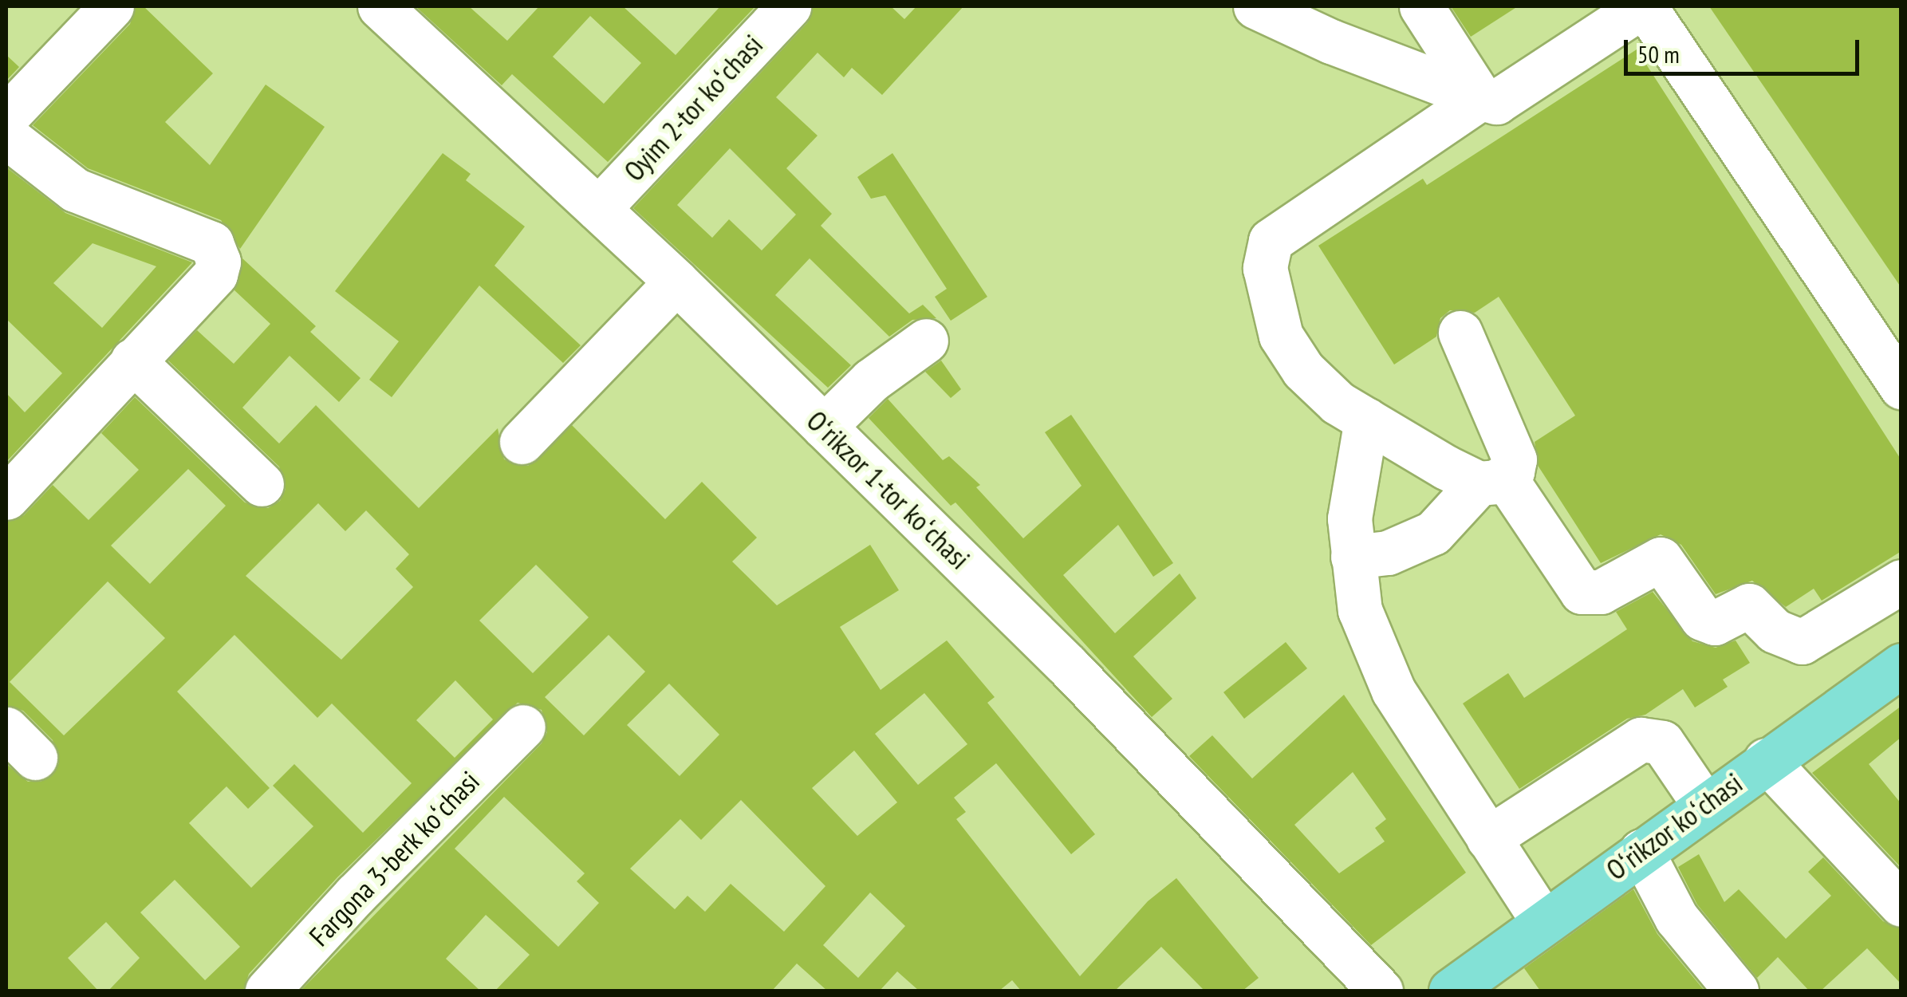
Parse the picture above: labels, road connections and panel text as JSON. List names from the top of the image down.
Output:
{
  "streets": {
    "main road": ["Oʻrikzor koʻchasi"],
    "street": ["Oyim 2-tor koʻchasi", "Oʻrikzor 1-tor koʻchasi", "Fargona 3-berk koʻchasi"]
  },
  "crossings": [
    ["Oyim 2-tor koʻchasi", "Oʻrikzor 1-tor koʻchasi"]
  ],
  "scale_bar": "50 m"
}
